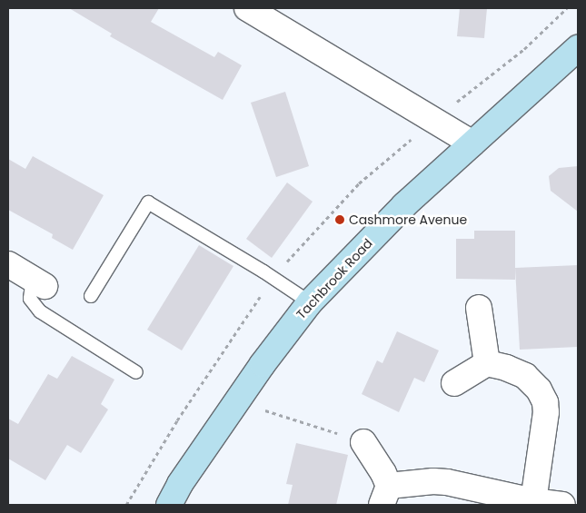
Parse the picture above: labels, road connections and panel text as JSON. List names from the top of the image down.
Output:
{
  "streets": {
    "main road": ["Tachbrook Road"]
  },
  "places": ["Cashmore Avenue"]
}
